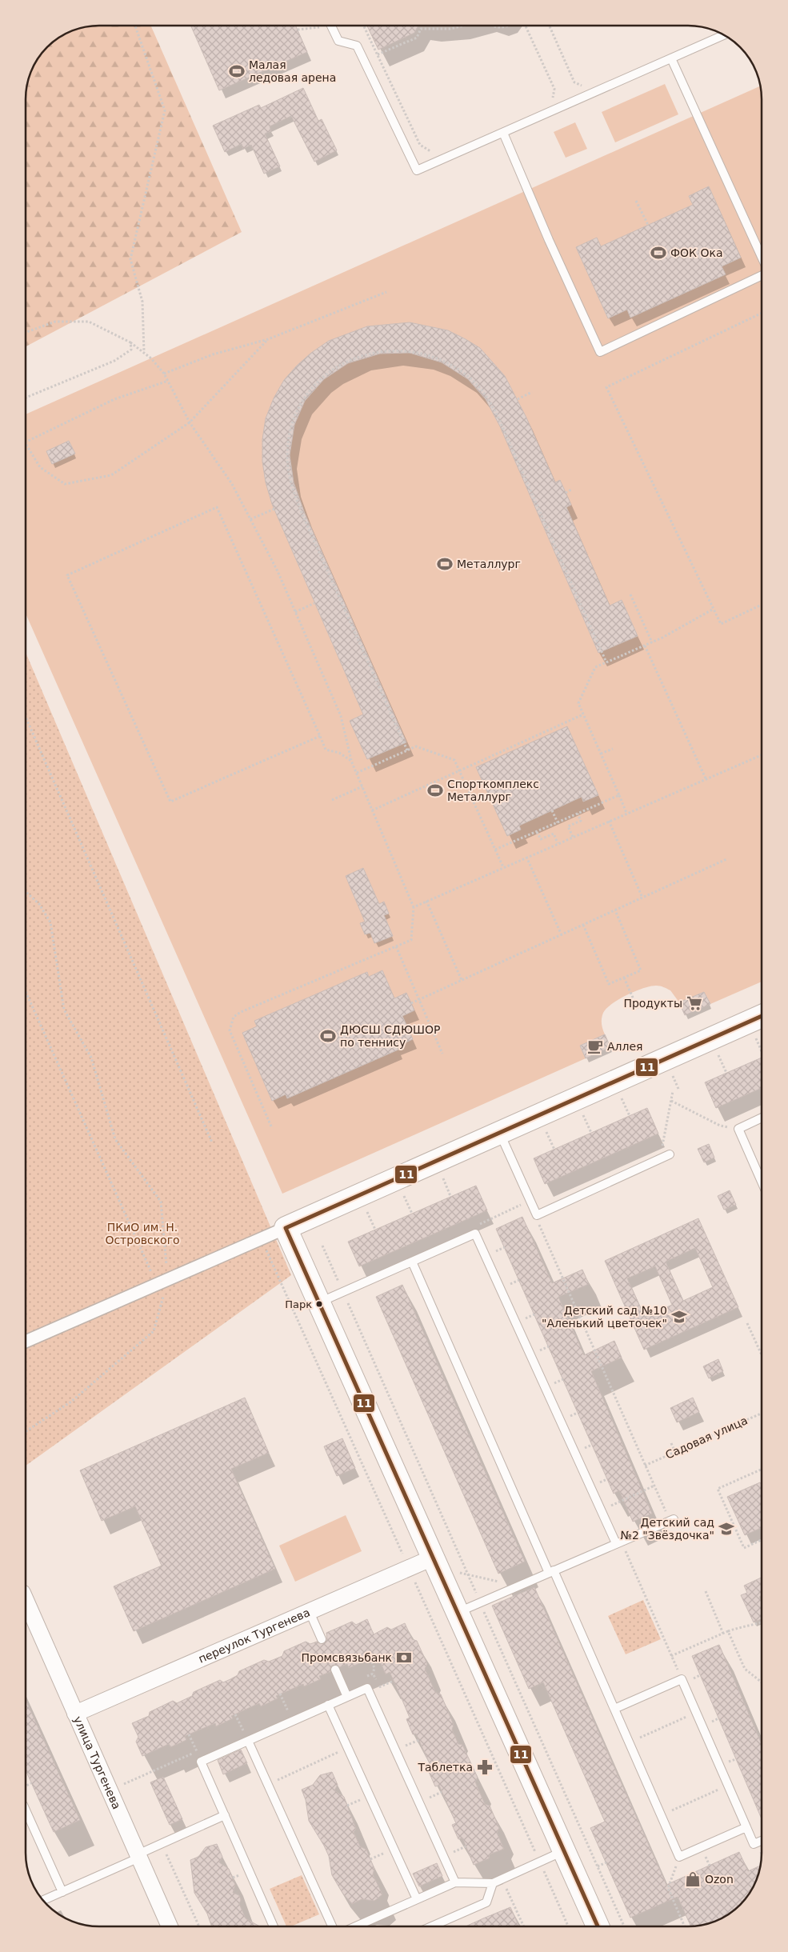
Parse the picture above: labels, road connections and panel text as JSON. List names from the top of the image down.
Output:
{
  "streets": {
    "street": ["переулок Тургенева", "улица Тургенева"],
    "path": ["Садовая улица"]
  },
  "crossings": [
    ["переулок Тургенева", "улица Тургенева"]
  ],
  "parks": ["ПКиО им. Н. Островского"],
  "places": {
    "sports": [
      "Малая ледовая арена",
      "ФОК Ока",
      "Металлург",
      "Спорткомплекс Металлург",
      "ДЮСШ СДЮШОР по теннису"
    ],
    "supermarket": ["Продукты"],
    "cafe": ["Аллея"],
    "other": ["Парк"],
    "school or university": ["Детский сад №10 \"Аленький цветочек\"", "Детский сад №2 \"Звёздочка\""],
    "bank": ["Промсвязьбанк"],
    "pharmacy": ["Таблетка"],
    "shop": ["Ozon"]
  },
  "lines": ["transit line 11"]
}
